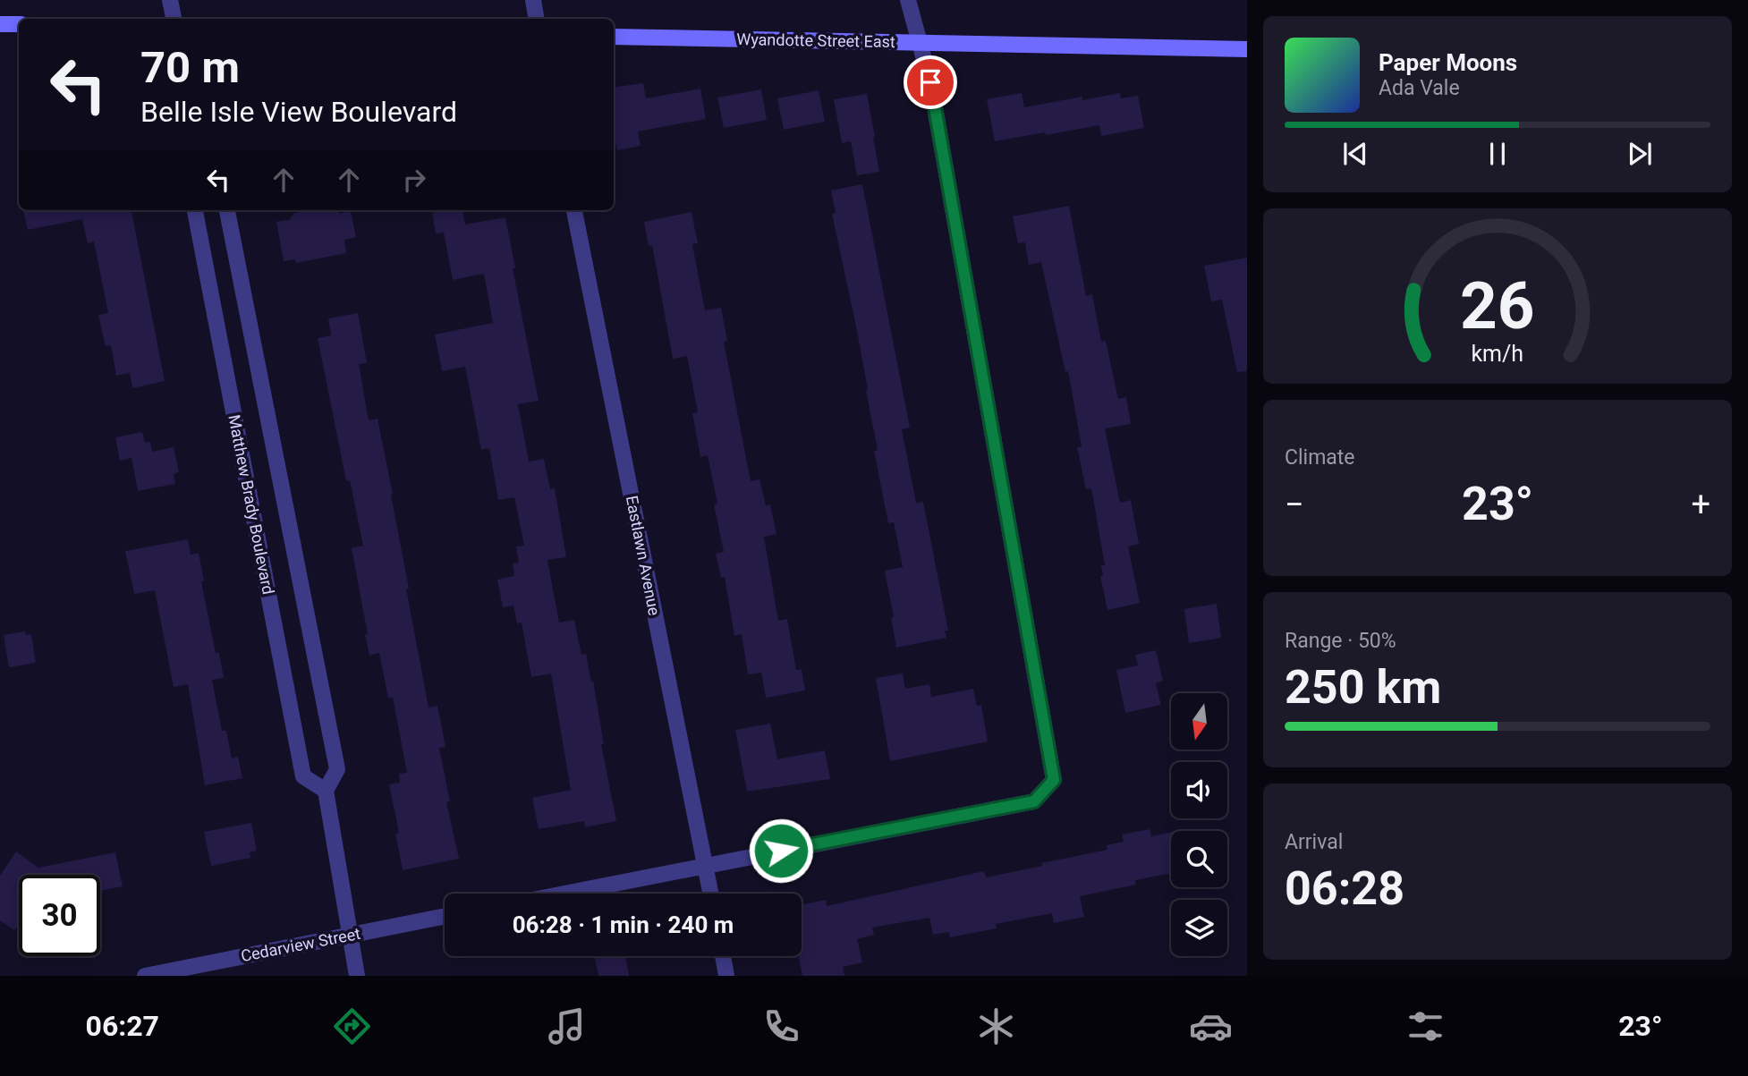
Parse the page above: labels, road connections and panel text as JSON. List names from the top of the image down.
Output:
{
  "streets": {
    "main road": ["Wyandotte Street East"],
    "street": ["Matthew Brady Boulevard", "Eastlawn Avenue", "Cedarview Street"]
  },
  "crossings": [
    ["Matthew Brady Boulevard", "Cedarview Street"]
  ],
  "north": "bottom",
  "page": {
    "turn": ["70 m", "Belle Isle View Boulevard"],
    "song": ["Paper Moons", "Ada Vale"],
    "tile": [
      "Climate",
      ["Range · 50%", "250 km"],
      ["Arrival", "06:28"]
    ],
    "heat": ["−", "23°", "+"],
    "limit": "30",
    "trip": "06:28 · 1 min · 240 m",
    "tabs": ["06:27", "23°"],
    "gauge": ["26", "km/h"]
  }
}
